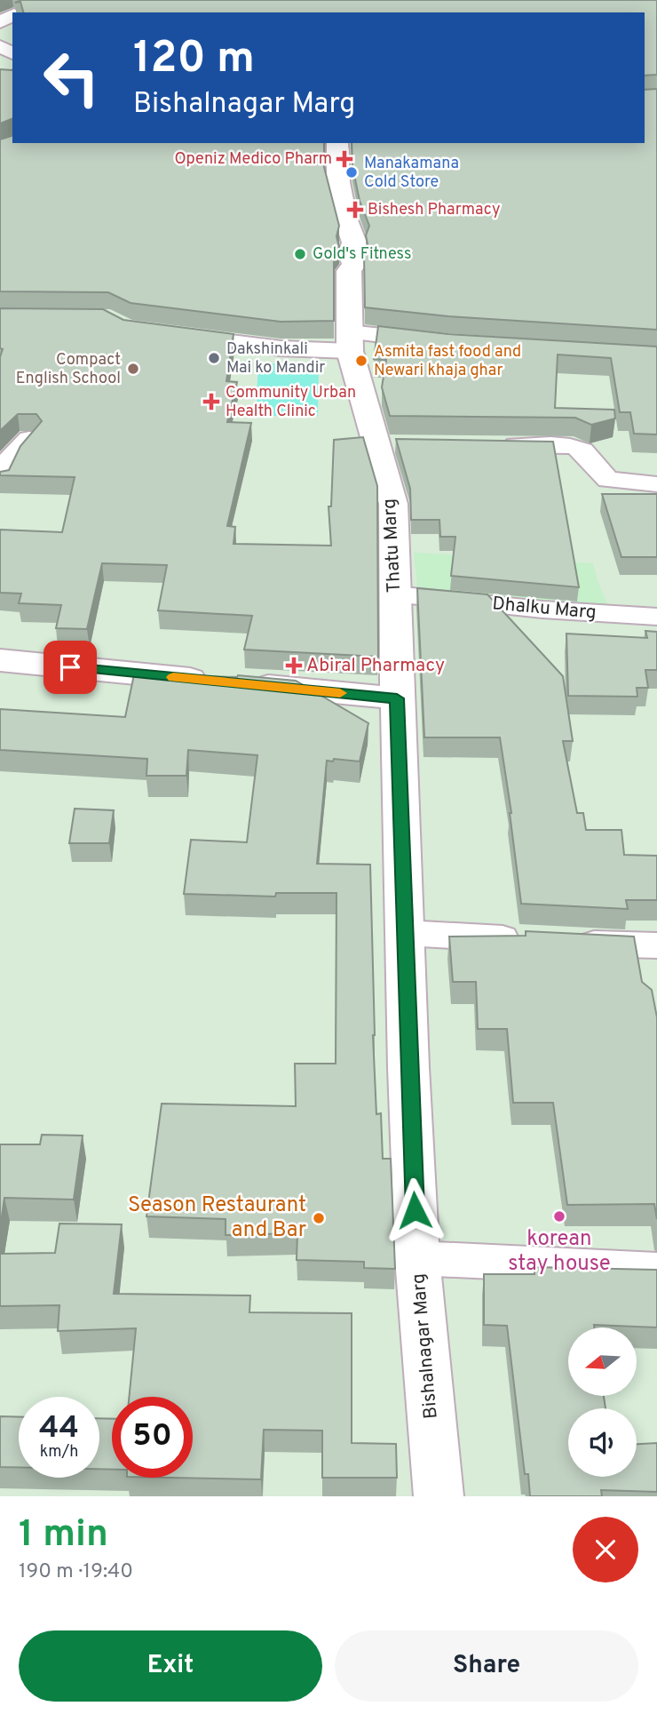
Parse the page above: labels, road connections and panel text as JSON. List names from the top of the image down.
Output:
{
  "streets": {
    "main road": ["Thatu Marg", "Bishalnagar Marg"],
    "street": ["Dhalku Marg"]
  },
  "crossings": [
    ["Thatu Marg", "Dhalku Marg"],
    ["Thatu Marg", "Bishalnagar Marg"]
  ],
  "places": {
    "health": [
      "Openiz Medico Pharm",
      "Bishesh Pharmacy",
      "Community Urban Health Clinic",
      "Abiral Pharmacy"
    ],
    "other": [
      "Manakamana Cold Store",
      "Gold's Fitness",
      "Dakshinkali Mai ko Mandir",
      "Asmita fast food and Newari khaja ghar",
      "Compact English School",
      "korean stay house",
      "Season Restaurant and Bar"
    ]
  },
  "north": "left",
  "page": {
    "turn": ["120 m", "Bishalnagar Marg"],
    "speed": "44 km/h",
    "limit": "50",
    "heading": ["1 min", "190 m · 19:40"],
    "buttons": ["Exit", "Share"]
  }
}
